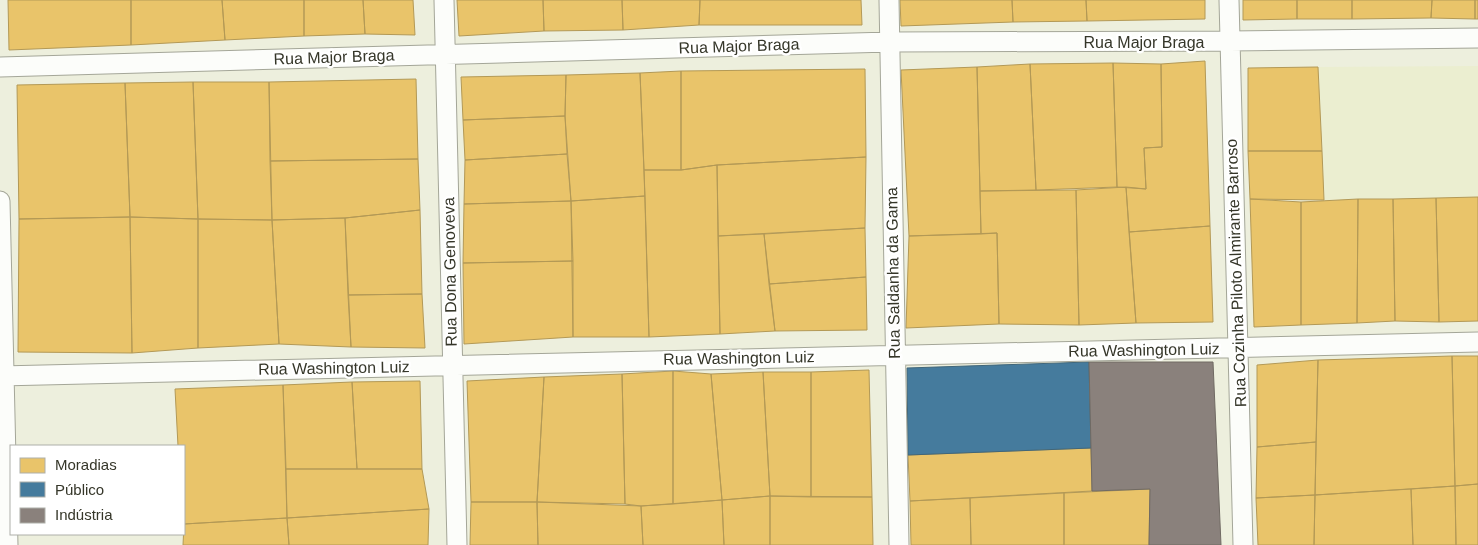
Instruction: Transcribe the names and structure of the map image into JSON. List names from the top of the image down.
{
  "streets": {
    "street": [
      "Rua Major Braga",
      "Rua Dona Genoveva",
      "Rua Saldanha da Gama",
      "Rua Cozinha Piloto Almirante Barroso",
      "Rua Washington Luiz"
    ]
  },
  "crossings": [
    ["Rua Major Braga", "Rua Dona Genoveva"],
    ["Rua Major Braga", "Rua Saldanha da Gama"],
    ["Rua Major Braga", "Rua Cozinha Piloto Almirante Barroso"],
    ["Rua Dona Genoveva", "Rua Washington Luiz"],
    ["Rua Saldanha da Gama", "Rua Washington Luiz"],
    ["Rua Cozinha Piloto Almirante Barroso", "Rua Washington Luiz"]
  ],
  "legend": ["Moradias", "Público", "Indústria"]
}
